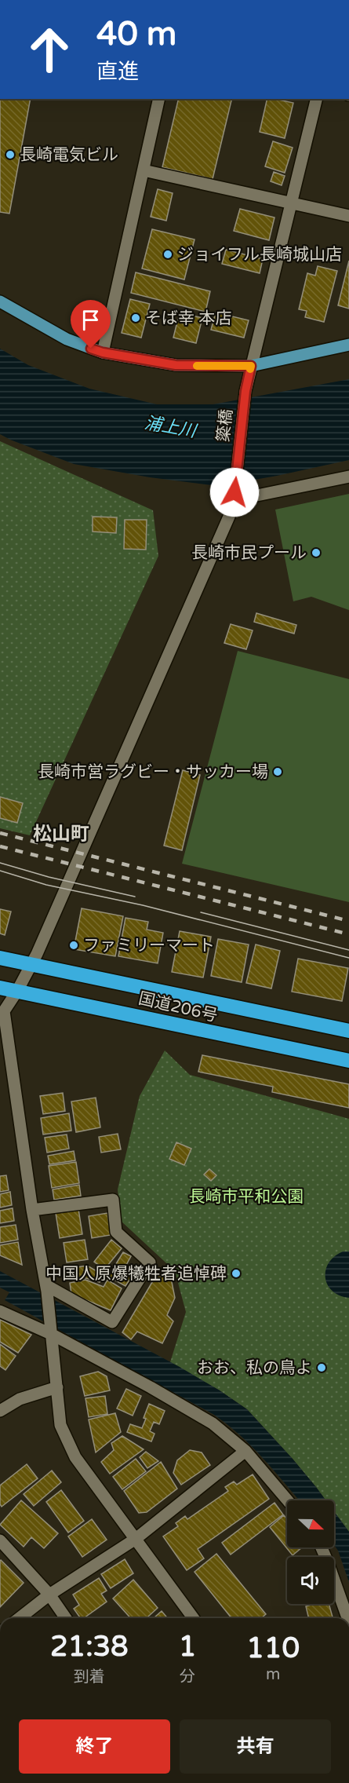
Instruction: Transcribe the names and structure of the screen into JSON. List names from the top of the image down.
{
  "streets": {
    "highway": ["国道206号"],
    "street": ["簗橋"]
  },
  "crossings": [
    ["簗橋", "国道206号"]
  ],
  "districts": ["松山町"],
  "water": ["浦上川"],
  "parks": ["長崎市平和公園"],
  "places": [
    "長崎電気ビル",
    "ジョイフル長崎城山店",
    "そば幸 本店",
    "長崎市民プール",
    "長崎市営ラグビー・サッカー場",
    "ファミリーマート",
    "中国人原爆犧牲者追悼碑",
    "おお、私の鳥よ"
  ],
  "north": "right",
  "page": {
    "turn": ["40 m", "直進"],
    "eta": [
      "21:38",
      "到着",
      "1",
      "分",
      "110",
      "m"
    ],
    "buttons": ["終了", "共有"]
  }
}
